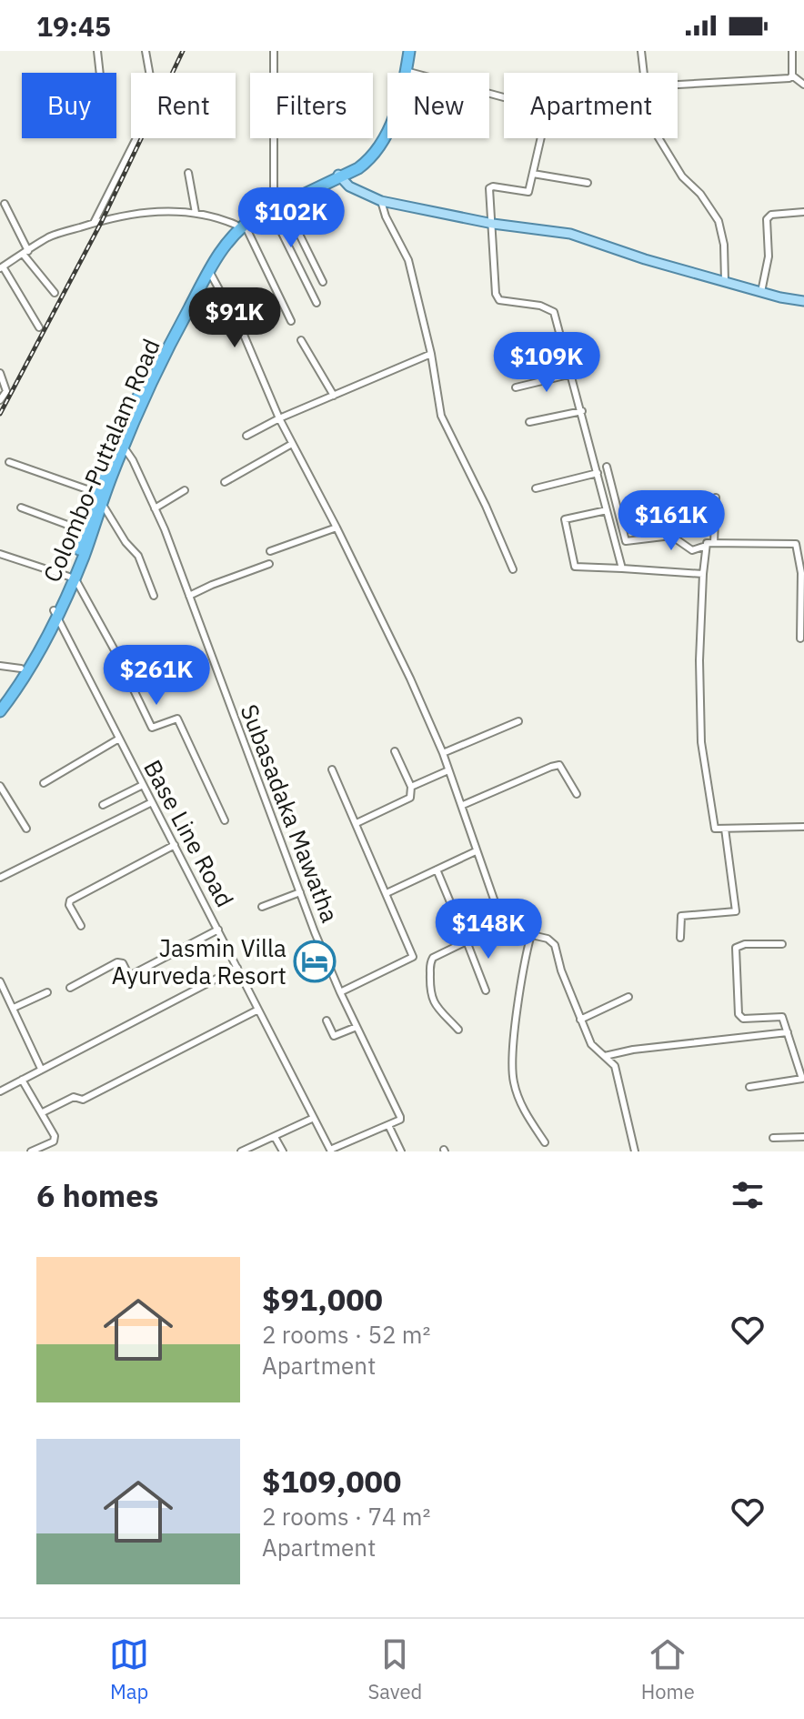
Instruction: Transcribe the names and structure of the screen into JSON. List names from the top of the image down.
{
  "streets": {
    "highway": ["Colombo-Puttalam Road"],
    "street": ["Subasadaka Mawatha", "Base Line Road"]
  },
  "crossings": [
    ["Colombo-Puttalam Road", "Subasadaka Mawatha"],
    ["Colombo-Puttalam Road", "Base Line Road"]
  ],
  "places": {
    "hotel": ["Jasmin Villa Ayurveda Resort"]
  },
  "page": {
    "status": "19:45",
    "chip": [
      "Buy",
      "Rent",
      "Filters",
      "New",
      "Apartment"
    ],
    "price": [
      "$102K",
      "$91K",
      "$109K",
      "$161K",
      "$261K",
      "$148K"
    ],
    "heading": "6 homes",
    "list": [
      {
        "name": "$91,000",
        "note": "2 rooms · 52 m² · Apartment"
      },
      {
        "name": "$109,000",
        "note": "2 rooms · 74 m² · Apartment"
      }
    ],
    "tabs": ["Map", "Saved", "Home"]
  }
}
